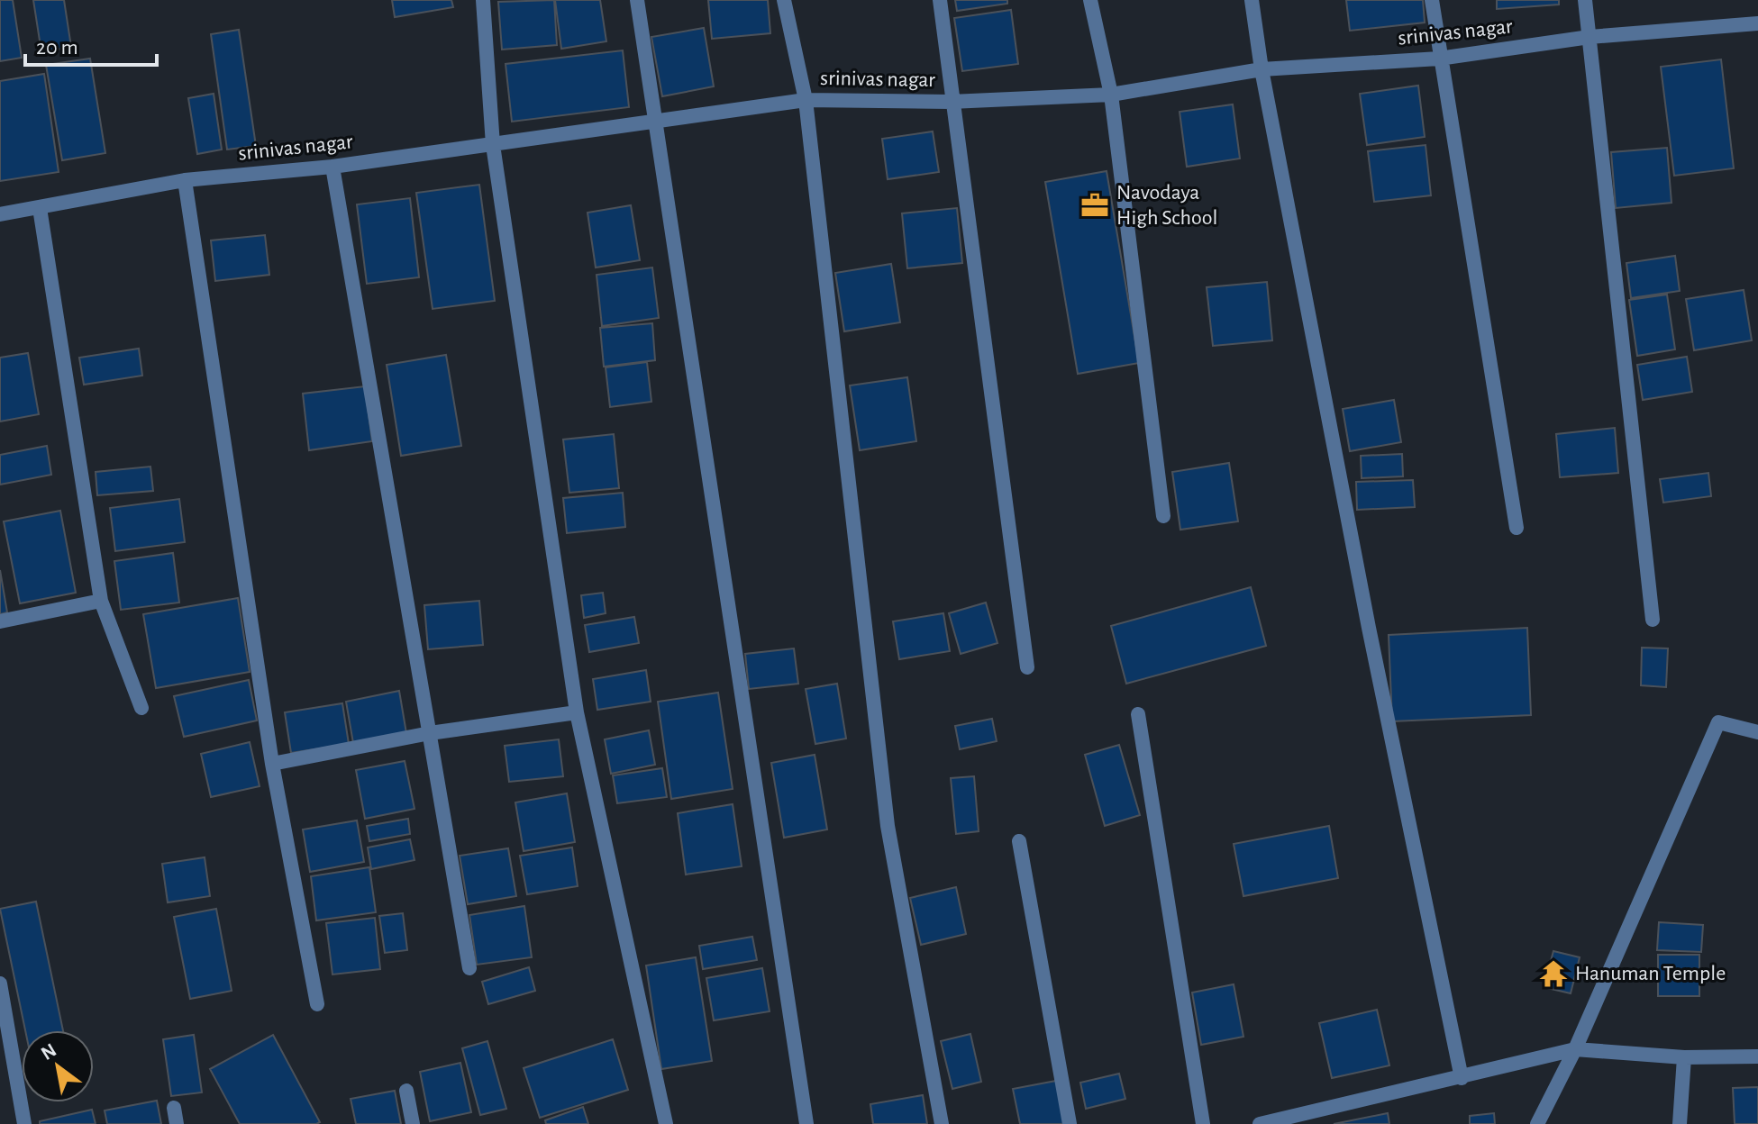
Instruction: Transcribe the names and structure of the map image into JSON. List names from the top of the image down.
{
  "streets": {
    "street": ["srinivas nagar"]
  },
  "places": {
    "office": ["Navodaya High School"],
    "temple": ["Hanuman Temple"]
  },
  "scale_bar": "20 m",
  "north": "top left"
}
